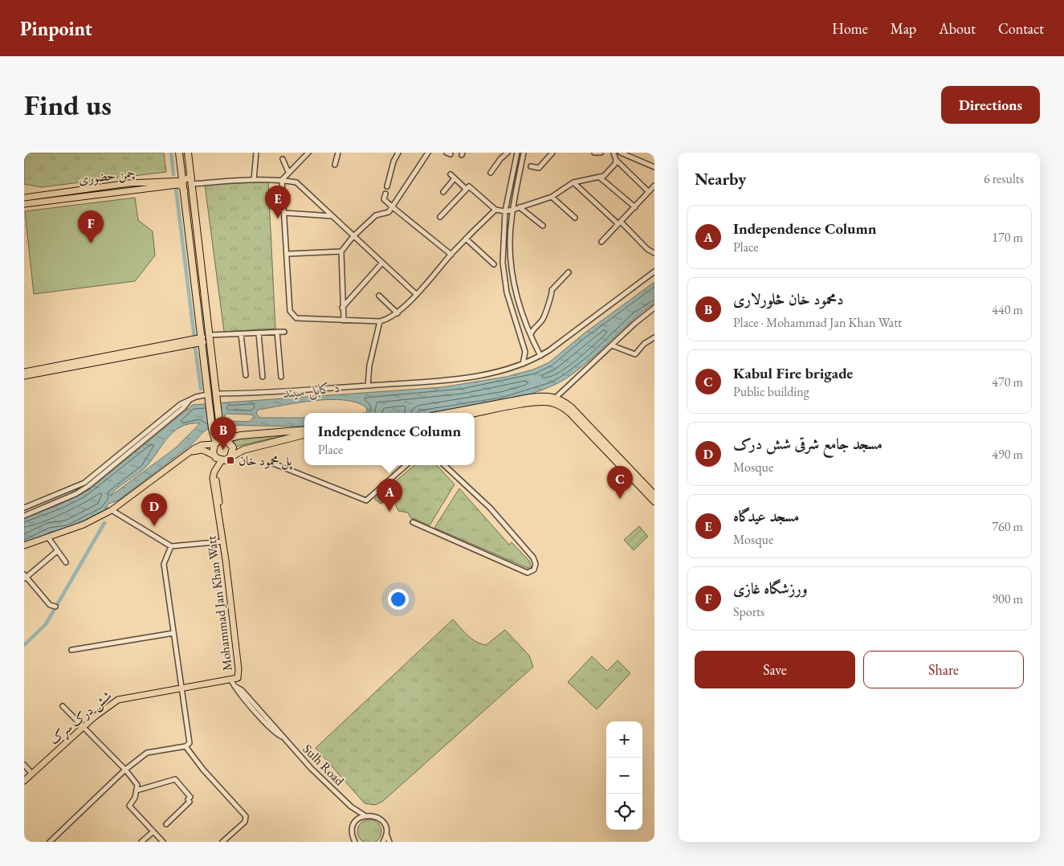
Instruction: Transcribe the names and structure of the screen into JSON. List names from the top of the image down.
{
  "streets": {
    "main road": ["چمن حضوری", "Mohammad Jan Khan Watt", "شش درک سړک"],
    "street": ["Sulh Road"]
  },
  "crossings": [
    ["Mohammad Jan Khan Watt", "شش درک سړک"],
    ["Mohammad Jan Khan Watt", "Sulh Road"],
    ["شش درک سړک", "Sulh Road"]
  ],
  "water": ["د کابل سيند"],
  "places": {
    "transit": ["پل محمود خان"]
  },
  "page": {
    "header": "Pinpoint",
    "nav": [
      "Home",
      "Map",
      "About",
      "Contact"
    ],
    "buttons": [
      "Directions",
      ["Save", "Share"]
    ],
    "title": "Find us",
    "heading": ["Nearby", "6 results"],
    "pins": [
      "E",
      "F",
      "B",
      "C",
      "A",
      "D"
    ],
    "list": [
      {
        "mark": "A",
        "name": "Independence Column",
        "note": "Place",
        "value": "170 m"
      },
      {
        "mark": "B",
        "name": "دمحمود خان څلورلاری",
        "note": "Place · Mohammad Jan Khan Watt",
        "value": "440 m"
      },
      {
        "mark": "C",
        "name": "Kabul Fire brigade",
        "note": "Public building",
        "value": "470 m"
      },
      {
        "mark": "D",
        "name": "مسجد جامع شرقی شش درک",
        "note": "Mosque",
        "value": "490 m"
      },
      {
        "mark": "E",
        "name": "مسجد عیدگاه",
        "note": "Mosque",
        "value": "760 m"
      },
      {
        "mark": "F",
        "name": "ورزشگاه غازی",
        "note": "Sports",
        "value": "900 m"
      }
    ],
    "popup": ["Independence Column", "Place"],
    "map_buttons": ["+", "−"]
  }
}
